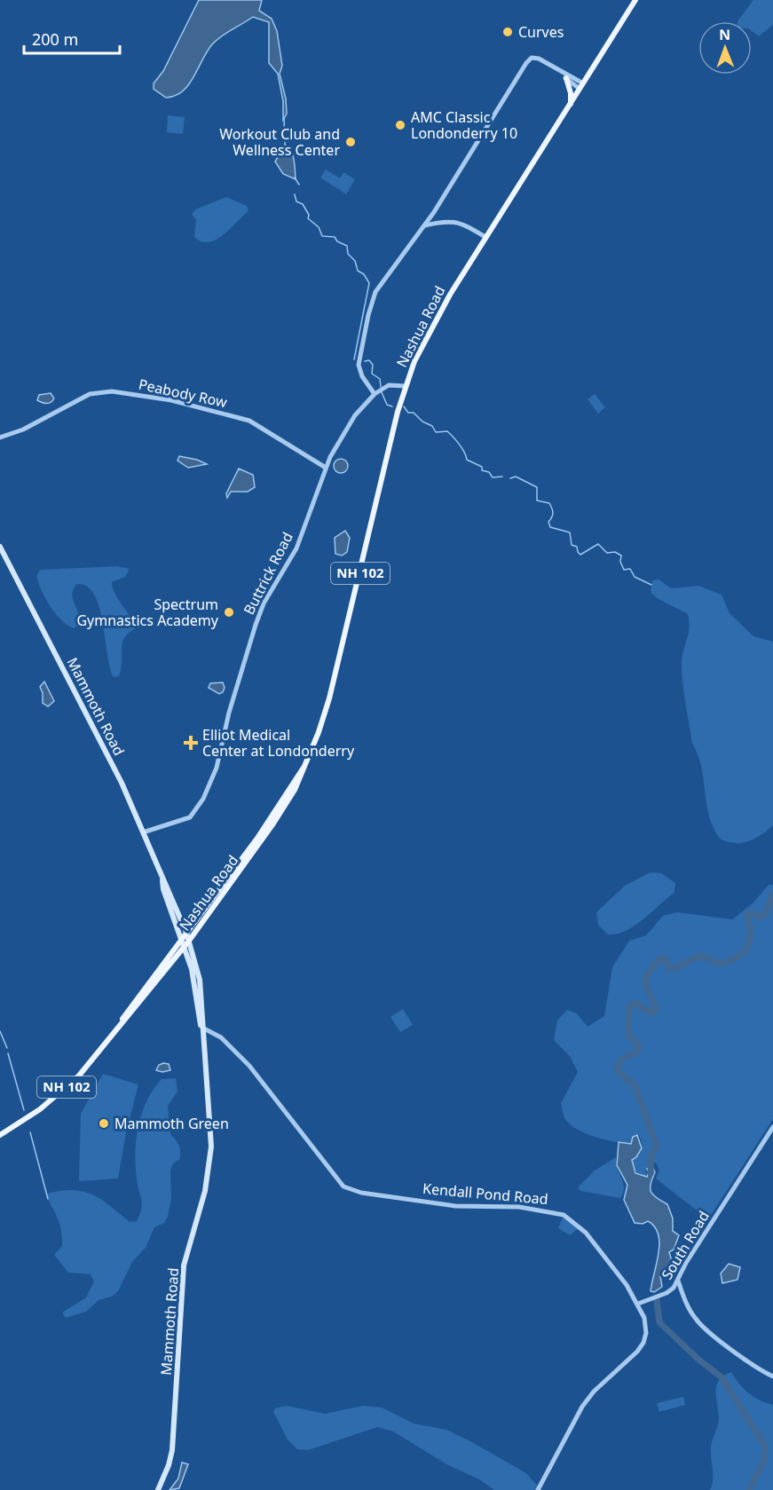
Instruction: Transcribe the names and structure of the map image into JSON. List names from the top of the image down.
{
  "streets": {
    "main road": ["Nashua Road", "NH 102", "Mammoth Road"],
    "street": [
      "Peabody Row",
      "Buttrick Road",
      "Kendall Pond Road",
      "South Road"
    ]
  },
  "crossings": [
    ["Nashua Road", "Mammoth Road"],
    ["Peabody Row", "Buttrick Road"],
    ["Buttrick Road", "Mammoth Road"],
    ["Mammoth Road", "Kendall Pond Road"],
    ["Kendall Pond Road", "South Road"]
  ],
  "places": {
    "other": [
      "Curves",
      "AMC Classic Londonderry 10",
      "Workout Club and Wellness Center",
      "Spectrum Gymnastics Academy",
      "Mammoth Green"
    ],
    "health": ["Elliot Medical Center at Londonderry"]
  },
  "scale_bar": "200 m",
  "north": "top"
}
